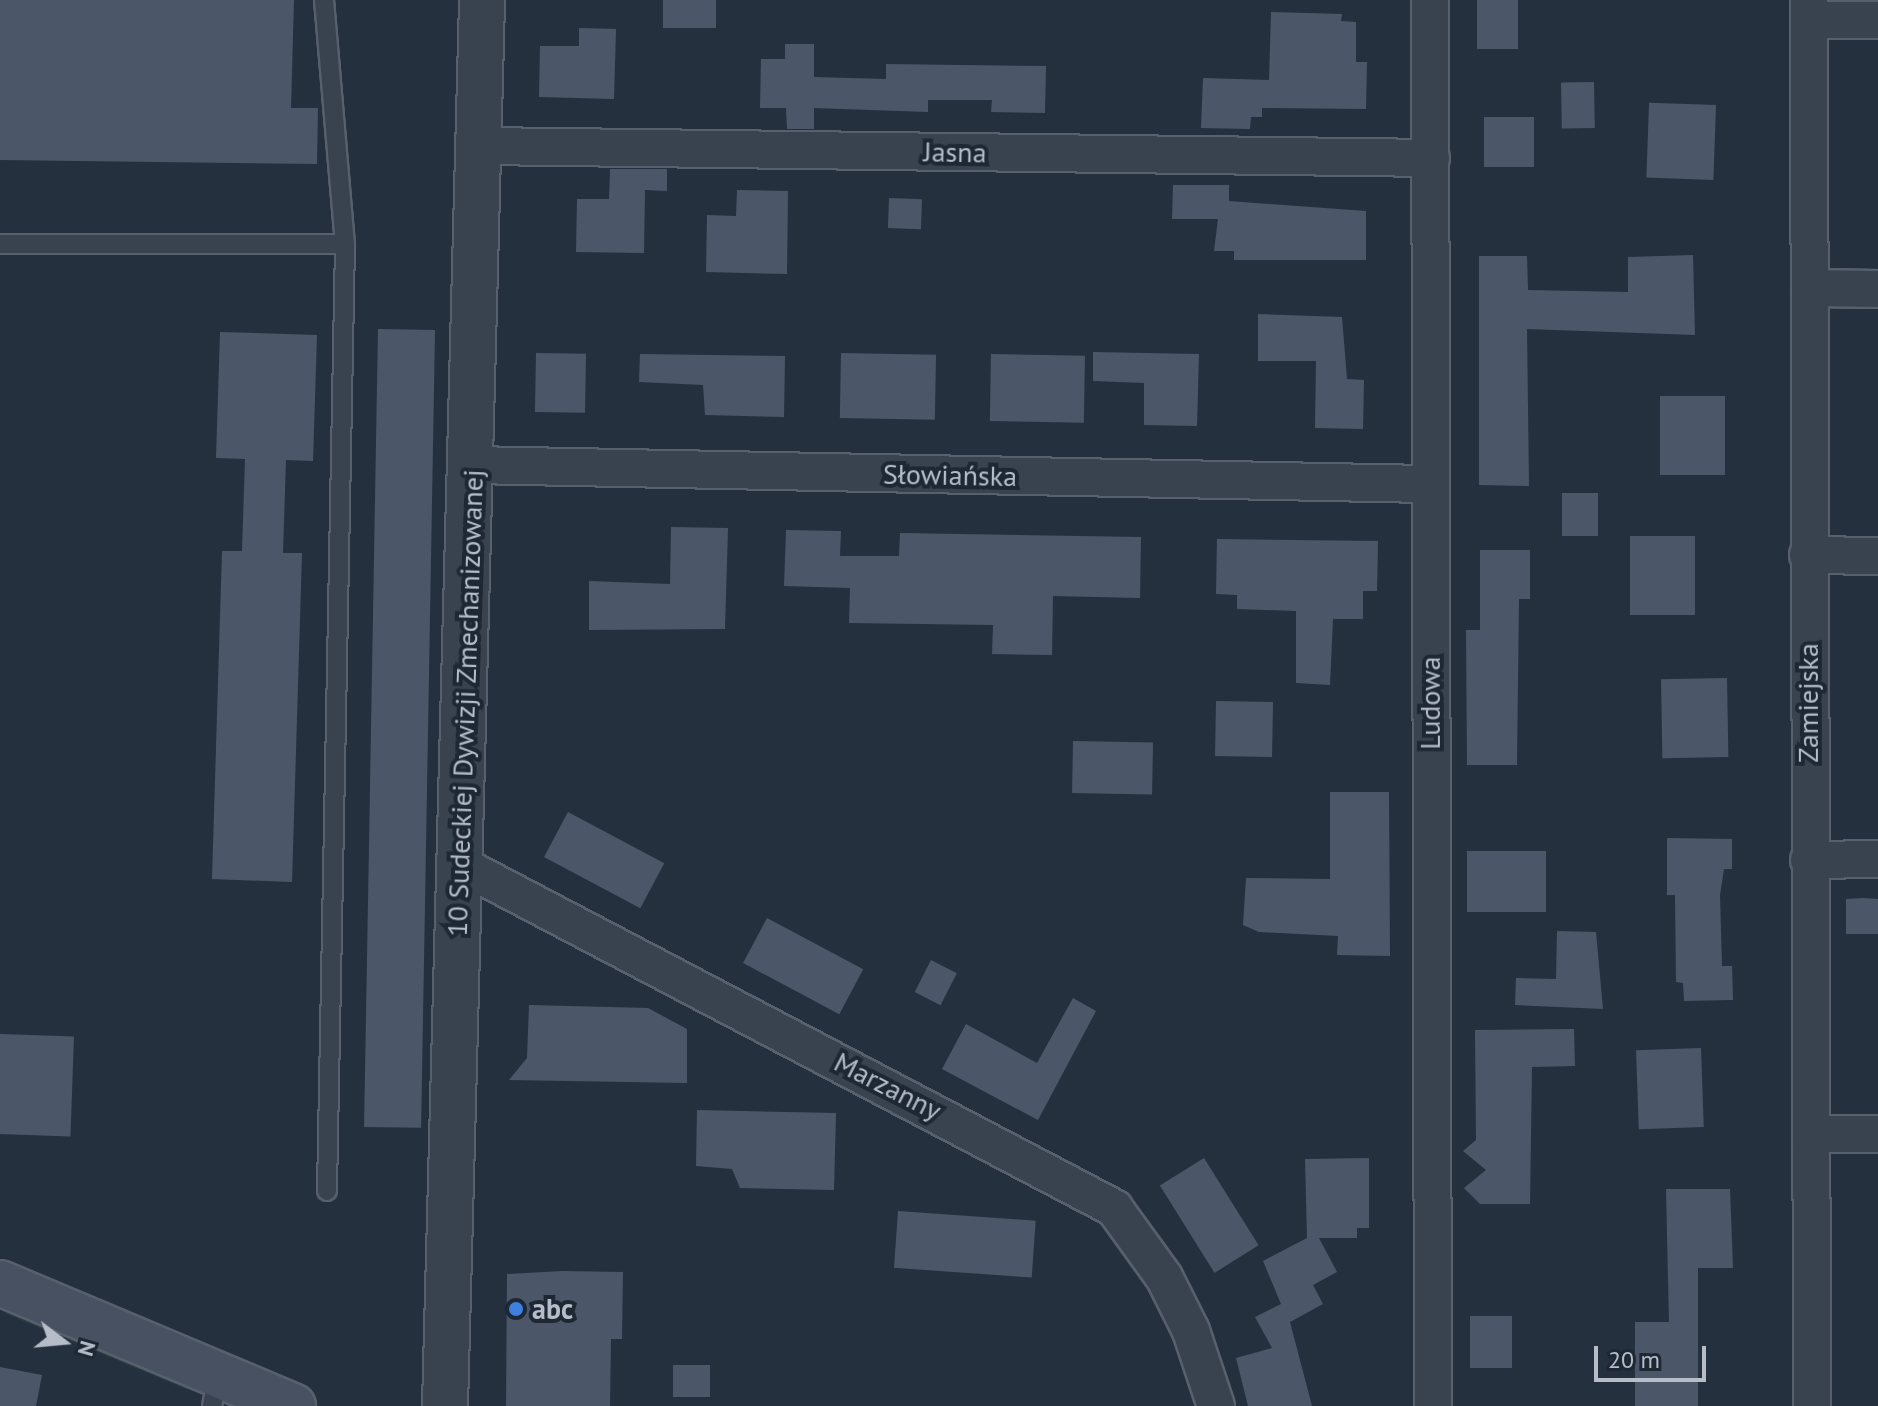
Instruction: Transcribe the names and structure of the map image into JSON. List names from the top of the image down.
{
  "streets": {
    "street": [
      "Jasna",
      "Słowiańska",
      "10 Sudeckiej Dywizji Zmechanizowanej",
      "Ludowa",
      "Zamiejska",
      "Marzanny"
    ]
  },
  "crossings": [
    ["Jasna", "10 Sudeckiej Dywizji Zmechanizowanej"],
    ["Jasna", "Ludowa"],
    ["Słowiańska", "10 Sudeckiej Dywizji Zmechanizowanej"],
    ["Słowiańska", "Ludowa"],
    ["10 Sudeckiej Dywizji Zmechanizowanej", "Marzanny"]
  ],
  "places": ["abc"],
  "scale_bar": "20 m",
  "north": "right"
}
